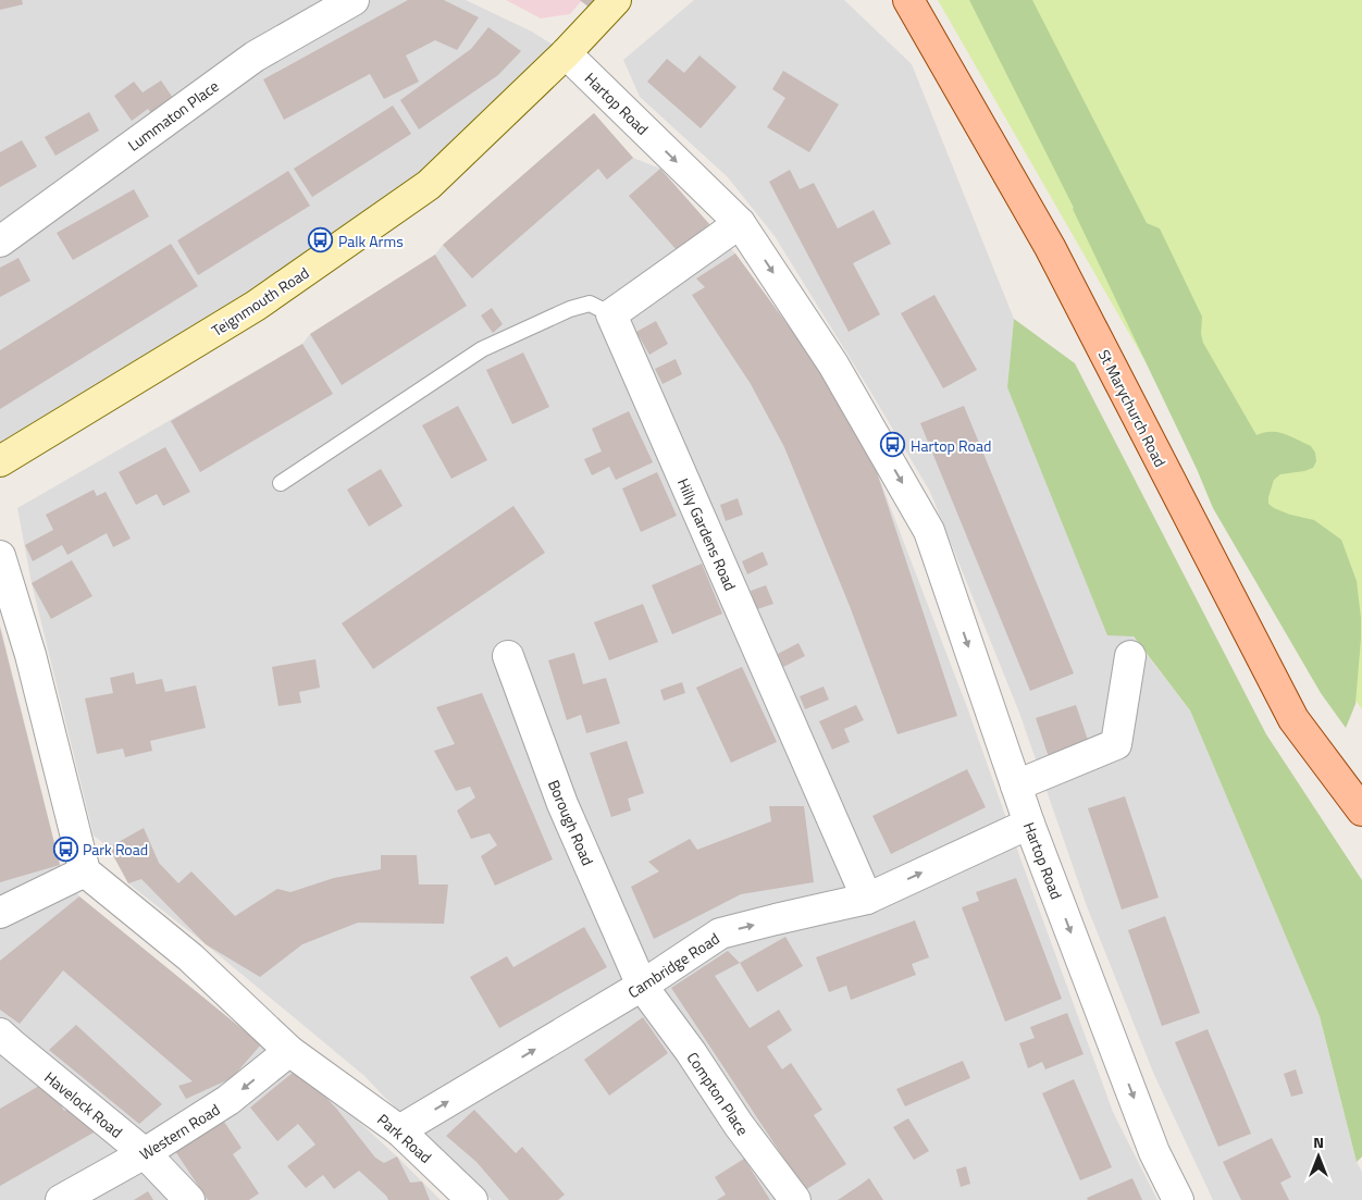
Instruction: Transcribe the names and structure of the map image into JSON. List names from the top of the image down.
{
  "streets": {
    "main road": ["Teignmouth Road", "St Marychurch Road"],
    "street": [
      "Hartop Road",
      "Lummaton Place",
      "Hilly Gardens Road",
      "Borough Road",
      "Cambridge Road",
      "Compton Place",
      "Havelock Road",
      "Western Road",
      "Park Road"
    ]
  },
  "crossings": [
    ["Hartop Road", "Teignmouth Road"],
    ["Hartop Road", "Cambridge Road"],
    ["Hilly Gardens Road", "Cambridge Road"],
    ["Borough Road", "Cambridge Road"],
    ["Borough Road", "Compton Place"],
    ["Cambridge Road", "Compton Place"],
    ["Cambridge Road", "Park Road"],
    ["Havelock Road", "Western Road"],
    ["Western Road", "Park Road"]
  ],
  "one_way": ["Hartop Road", "Cambridge Road", "Western Road"],
  "places": {
    "bus stop": ["Palk Arms", "Hartop Road", "Park Road"]
  },
  "north": "top"
}
